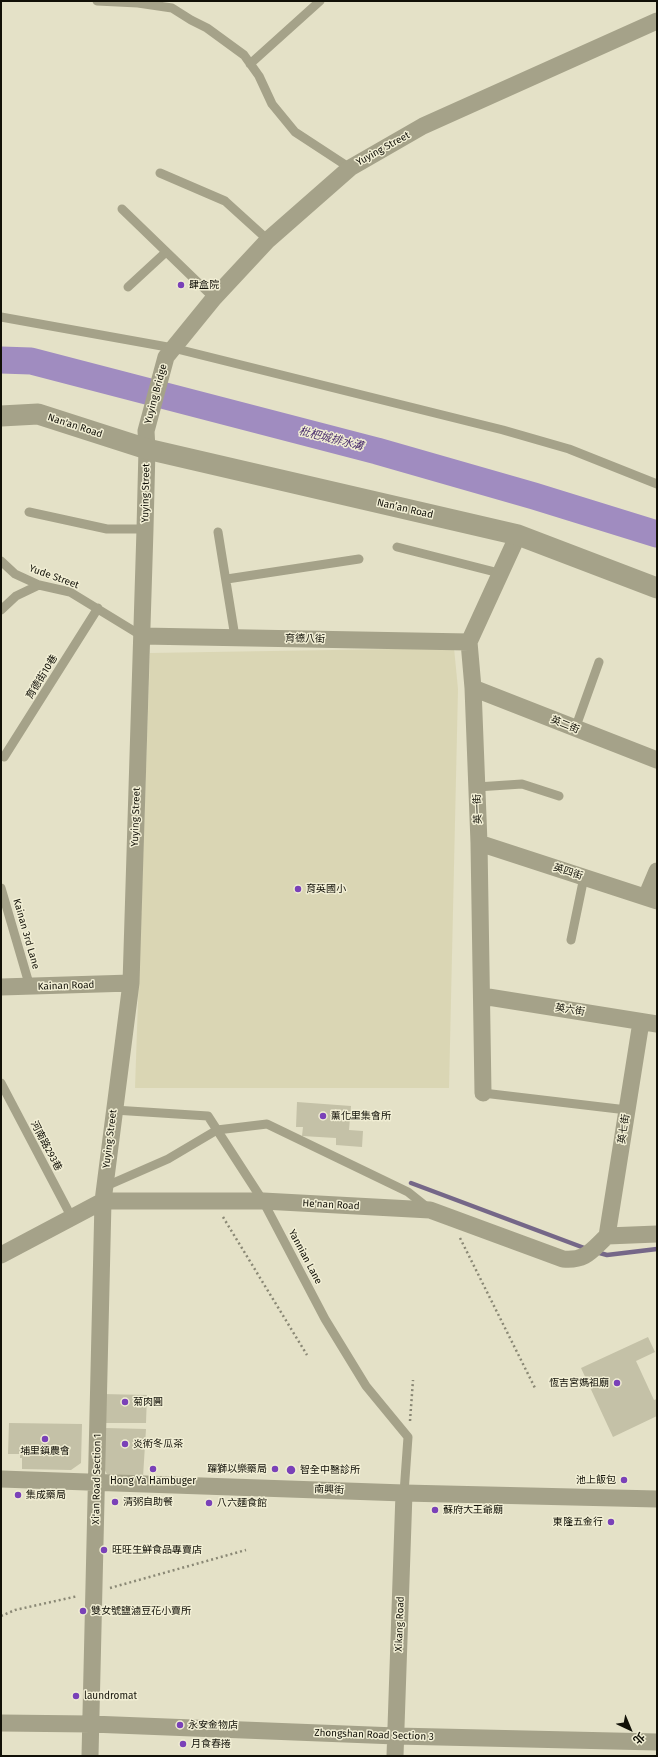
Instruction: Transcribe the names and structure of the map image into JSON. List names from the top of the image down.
{
  "streets": {
    "street": [
      "Yuying Street",
      "Yuying Bridge",
      "Nan'an Road",
      "Nan’an Road",
      "育德八街",
      "英二街",
      "英一街",
      "英四街",
      "Kainan Road",
      "英六街",
      "英七街",
      "He'nan Road",
      "Xi'an Road Section 1",
      "南興街",
      "Xikang Road",
      "Zhongshan Road Section 3"
    ],
    "lane": [
      "Yude Street",
      "育德街10巷",
      "Kainan 3rd Lane",
      "河南路293巷",
      "Yannian Lane"
    ]
  },
  "crossings": [
    ["Yuying Street", "Yuying Bridge"],
    ["Yuying Street", "Nan'an Road"],
    ["Yuying Street", "Nan’an Road"],
    ["Yuying Street", "Yude Street"],
    ["Yuying Street", "育德八街"],
    ["Yuying Street", "Kainan Road"],
    ["Yuying Street", "He'nan Road"],
    ["Yuying Street", "Yannian Lane"],
    ["Yuying Street", "Xi'an Road Section 1"],
    ["Yuying Bridge", "Nan'an Road"],
    ["Yuying Bridge", "Nan’an Road"],
    ["Nan'an Road", "Nan’an Road"],
    ["Nan’an Road", "英一街"],
    ["Yude Street", "育德八街"],
    ["Yude Street", "育德街10巷"],
    ["育德八街", "英一街"],
    ["英二街", "英一街"],
    ["英一街", "英四街"],
    ["英一街", "英六街"],
    ["Kainan 3rd Lane", "Kainan Road"],
    ["英六街", "英七街"],
    ["英七街", "He'nan Road"],
    ["河南路293巷", "He'nan Road"],
    ["He'nan Road", "Yannian Lane"],
    ["He'nan Road", "Xi'an Road Section 1"],
    ["Xi'an Road Section 1", "南興街"],
    ["Xi'an Road Section 1", "Zhongshan Road Section 3"],
    ["南興街", "Xikang Road"],
    ["Xikang Road", "Zhongshan Road Section 3"]
  ],
  "water": ["枇杷城排水溝"],
  "places": [
    "肆盒院",
    "育英國小",
    "薰化里集會所",
    "恆吉宮媽祖廟",
    "菊肉圓",
    "埔里鎮農會",
    "炎術冬瓜茶",
    "Hong Ya Hambuger",
    "躍獅以樂藥局",
    "智全中醫診所",
    "池上飯包",
    "集成藥局",
    "清粥自助餐",
    "八六麵食館",
    "蘇府大王爺廟",
    "東隆五金行",
    "旺旺生鮮食品專賣店",
    "雙女號鹽滷豆花小賣所",
    "laundromat",
    "永安金物店",
    "月食春捲"
  ],
  "north": "bottom right"
}
